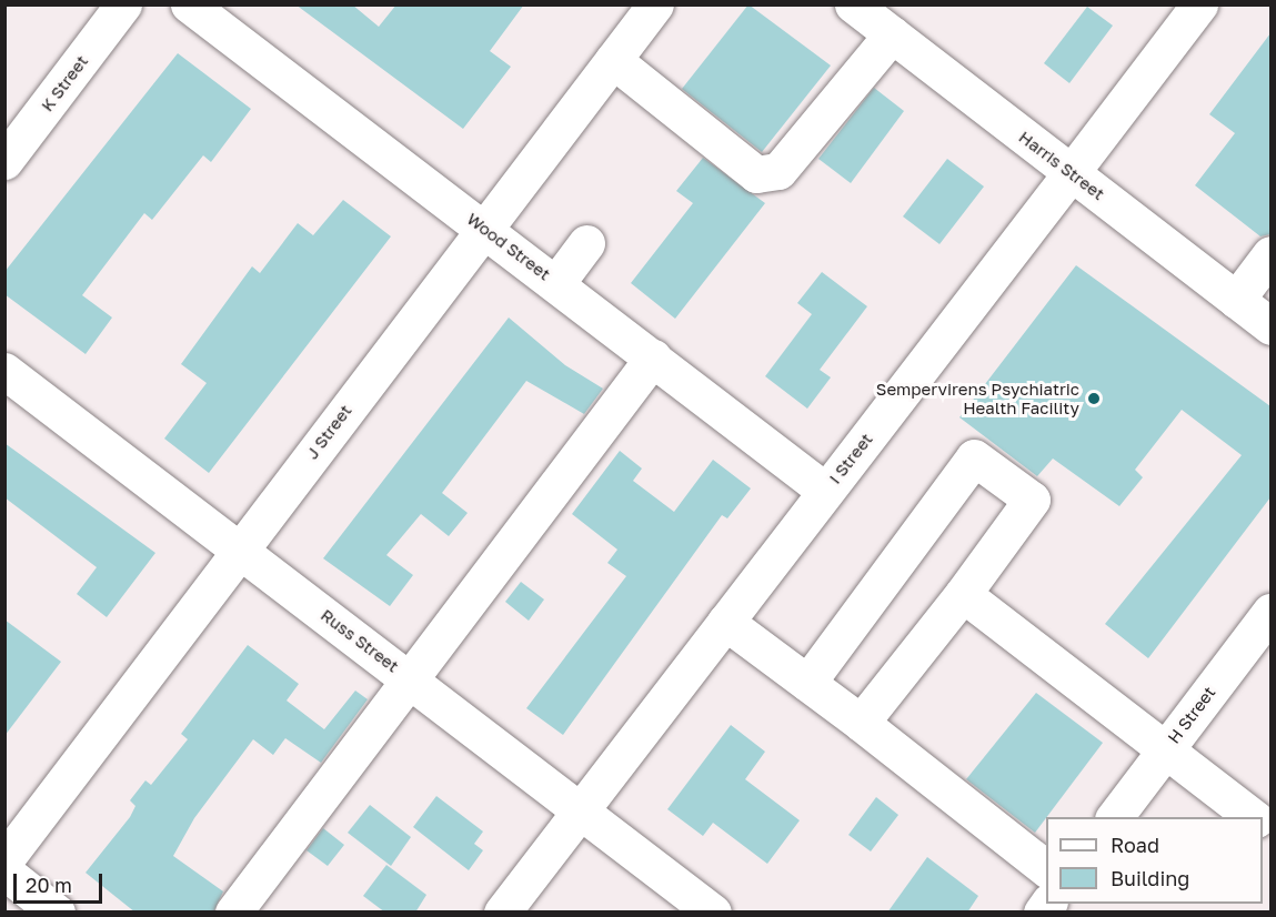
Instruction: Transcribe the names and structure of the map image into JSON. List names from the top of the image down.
{
  "streets": {
    "street": [
      "K Street",
      "Harris Street",
      "Wood Street",
      "J Street",
      "I Street",
      "Russ Street",
      "H Street"
    ]
  },
  "crossings": [
    ["Harris Street", "I Street"],
    ["Wood Street", "J Street"],
    ["Wood Street", "I Street"],
    ["J Street", "Russ Street"],
    ["I Street", "Russ Street"]
  ],
  "places": ["Sempervirens Psychiatric Health Facility"],
  "legend": ["Road", "Building"],
  "scale_bar": "20 m"
}
